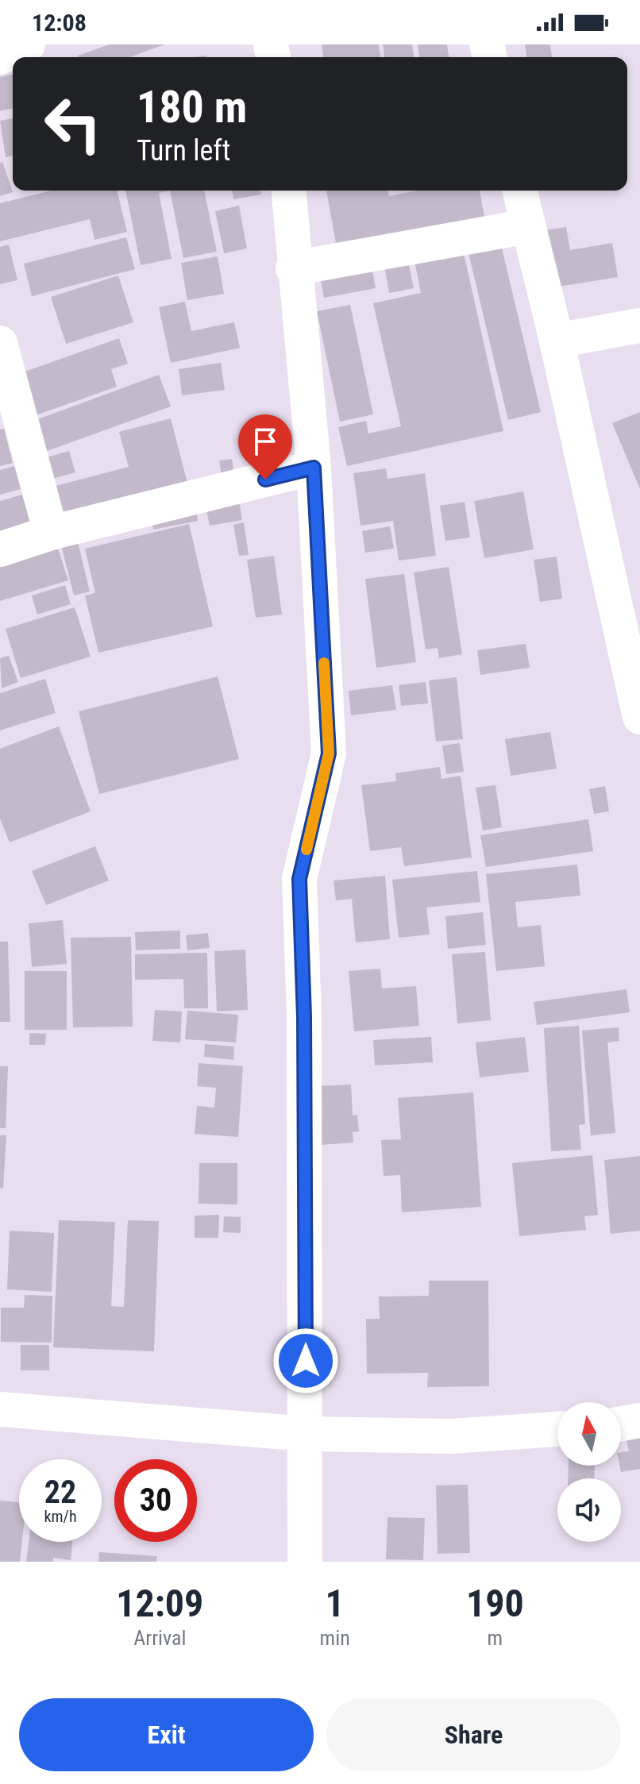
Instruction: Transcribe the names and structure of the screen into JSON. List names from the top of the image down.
{
  "north": "top",
  "page": {
    "status": "12:08",
    "turn": ["180 m", "Turn left"],
    "speed": "22 km/h",
    "limit": "30",
    "eta": [
      "12:09",
      "Arrival",
      "1",
      "min",
      "190",
      "m"
    ],
    "buttons": ["Exit", "Share"]
  }
}
